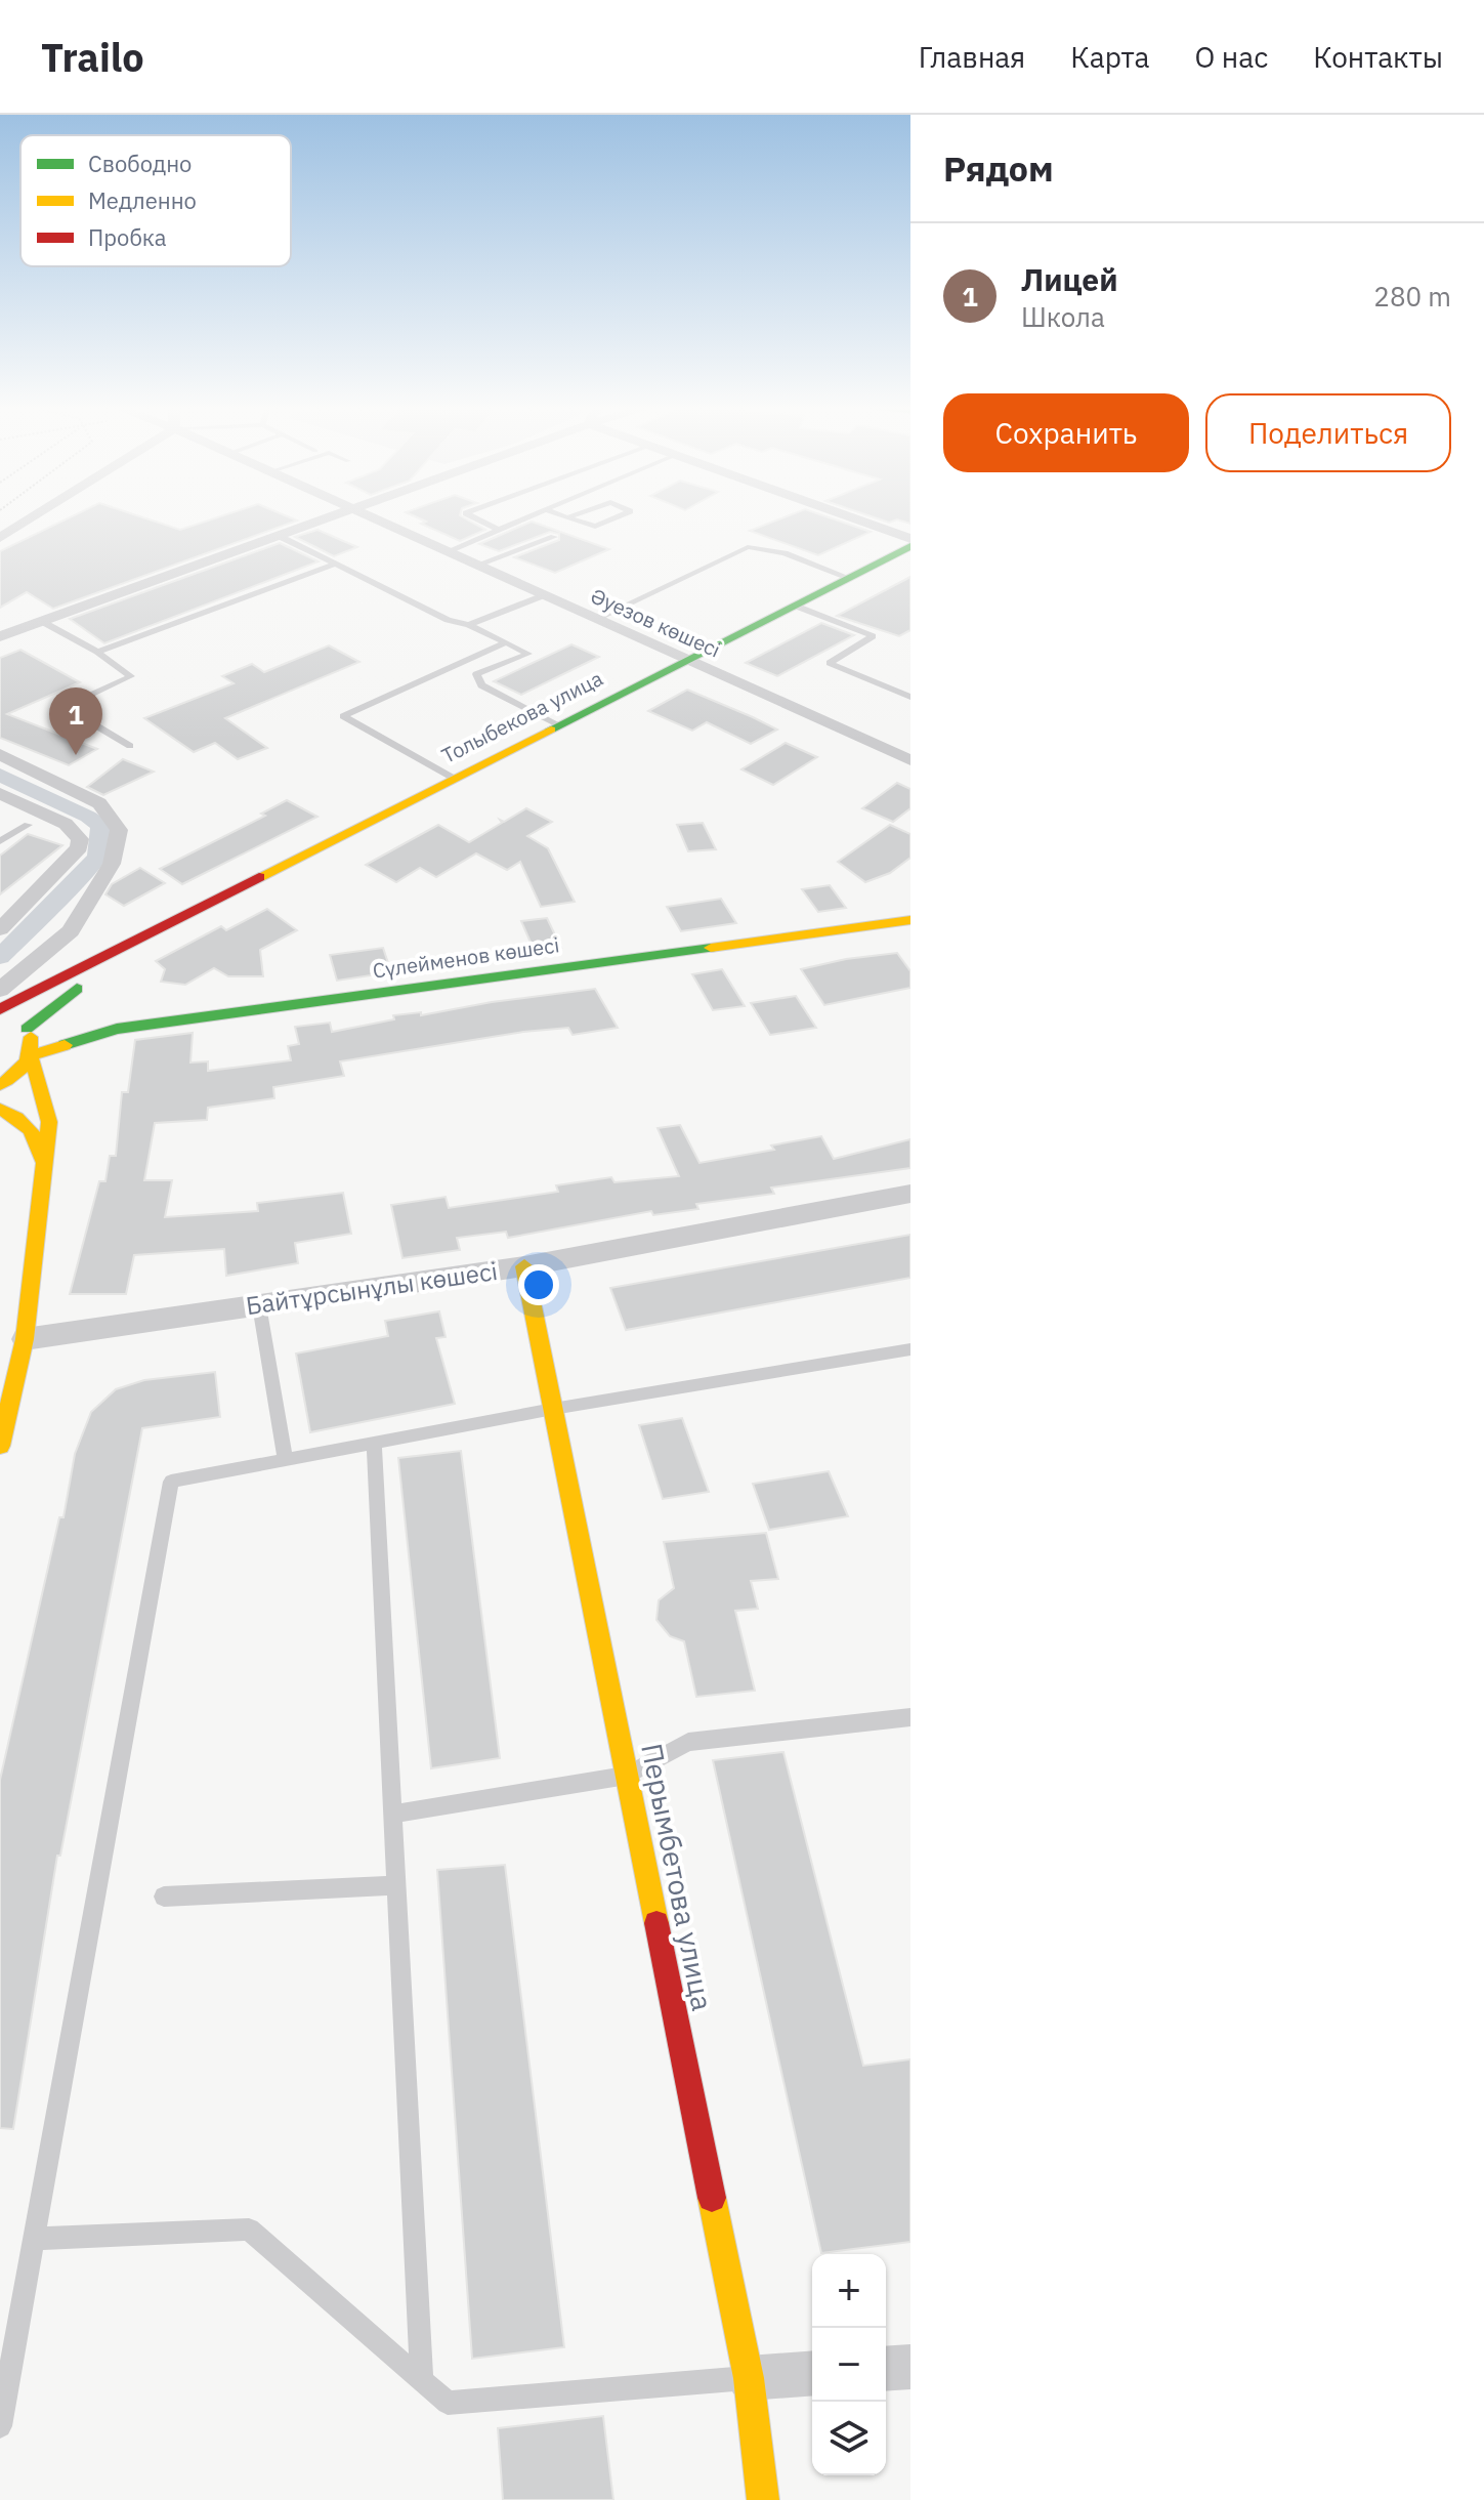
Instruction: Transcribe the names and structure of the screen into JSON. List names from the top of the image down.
{
  "streets": {
    "street": [
      "Әуезов көшесі",
      "Толыбекова улица",
      "Сүлейменов көшесі",
      "Байтұрсынұлы көшесі",
      "Перымбетова улица"
    ]
  },
  "crossings": [
    ["Әуезов көшесі", "Толыбекова улица"],
    ["Байтұрсынұлы көшесі", "Перымбетова улица"]
  ],
  "legend": ["Свободно", "Медленно", "Пробка"],
  "page": {
    "header": "Trailo",
    "nav": [
      "Главная",
      "Карта",
      "О нас",
      "Контакты"
    ],
    "heading": "Рядом",
    "list": [
      {
        "mark": "1",
        "name": "Лицей",
        "note": "Школа",
        "value": "280 m"
      }
    ],
    "buttons": ["Сохранить", "Поделиться"],
    "pins": "1",
    "map_buttons": ["+", "−"]
  }
}
